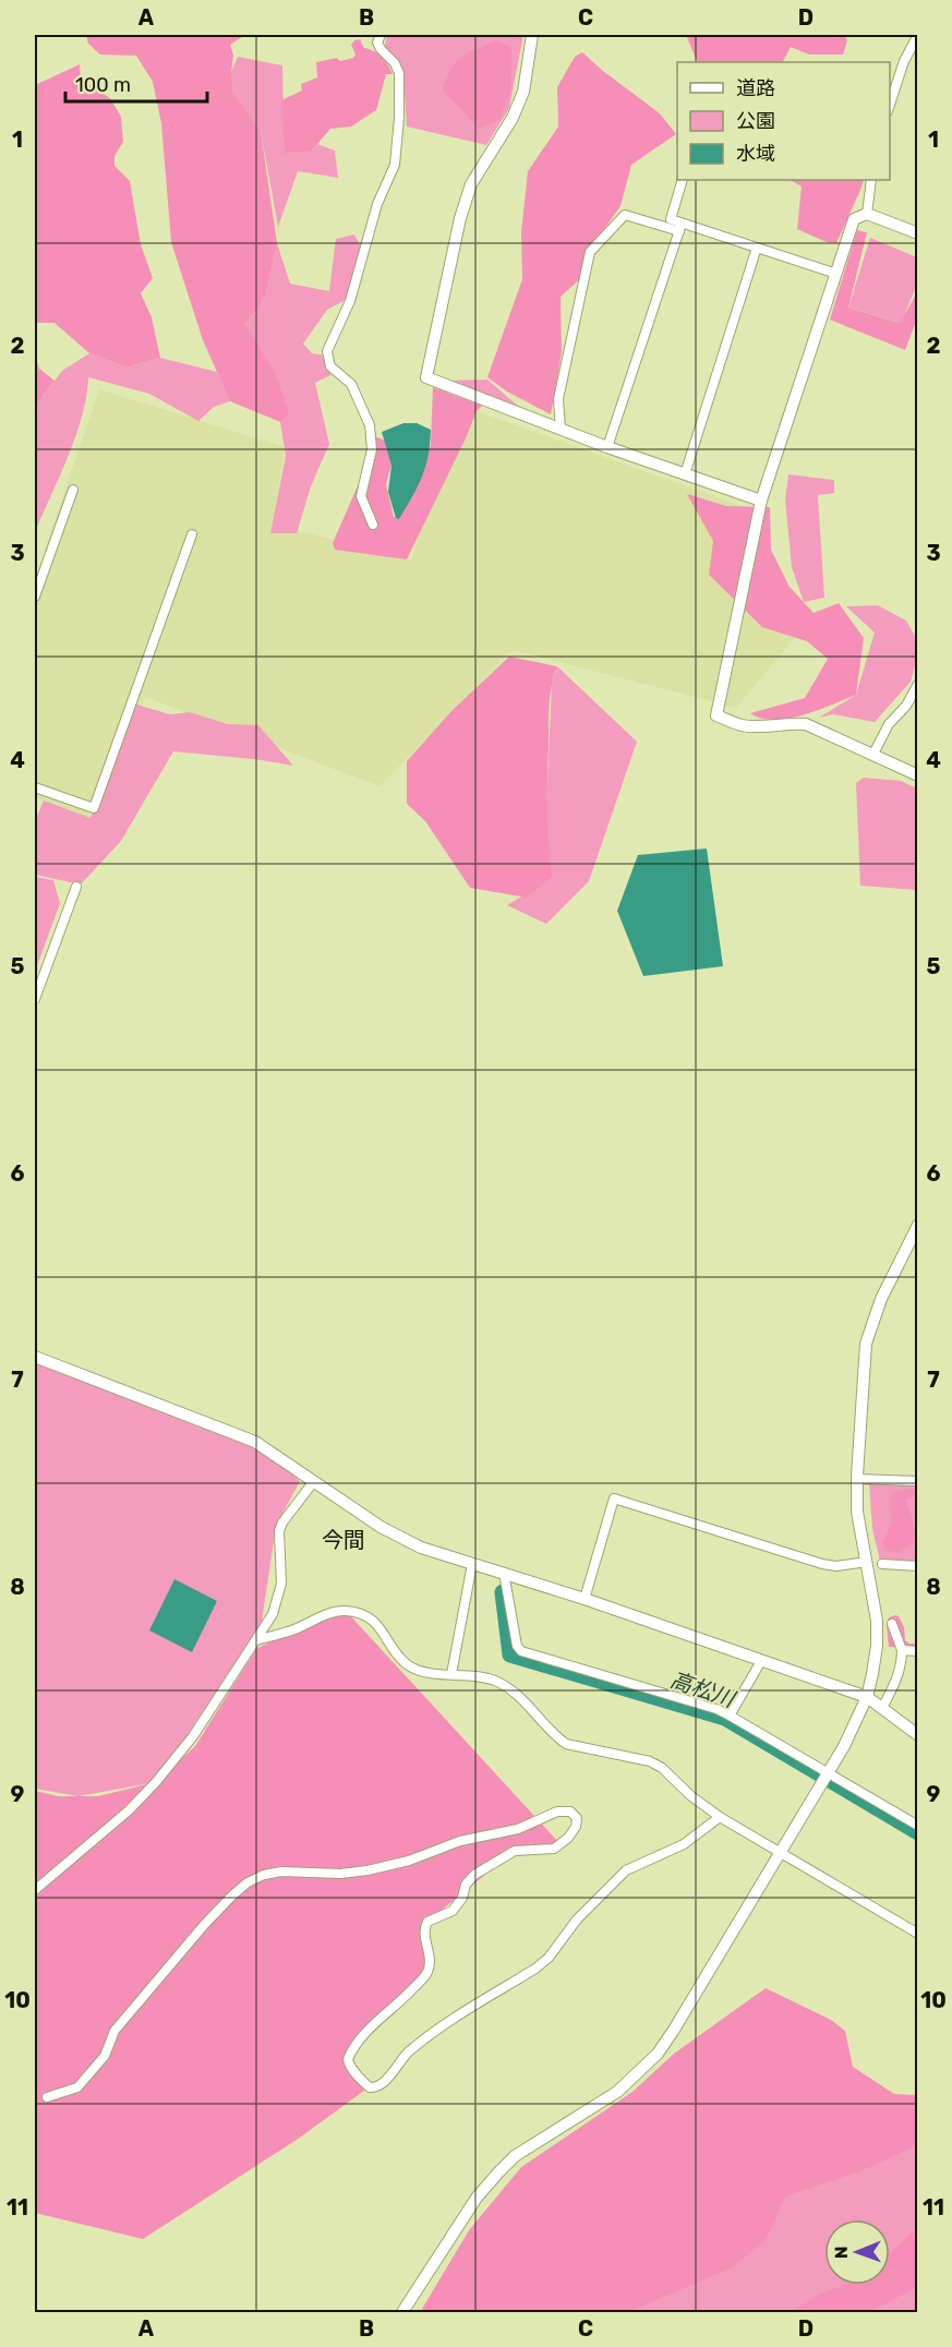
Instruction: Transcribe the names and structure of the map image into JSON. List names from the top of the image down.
{
  "districts": ["今間"],
  "water": ["高松川"],
  "legend": ["道路", "公園", "水域"],
  "scale_bar": "100 m",
  "north": "left",
  "grid": {
    "columns": [
      "A",
      "B",
      "C",
      "D"
    ],
    "rows": [
      "1",
      "2",
      "3",
      "4",
      "5",
      "6",
      "7",
      "8",
      "9",
      "10",
      "11"
    ]
  }
}
